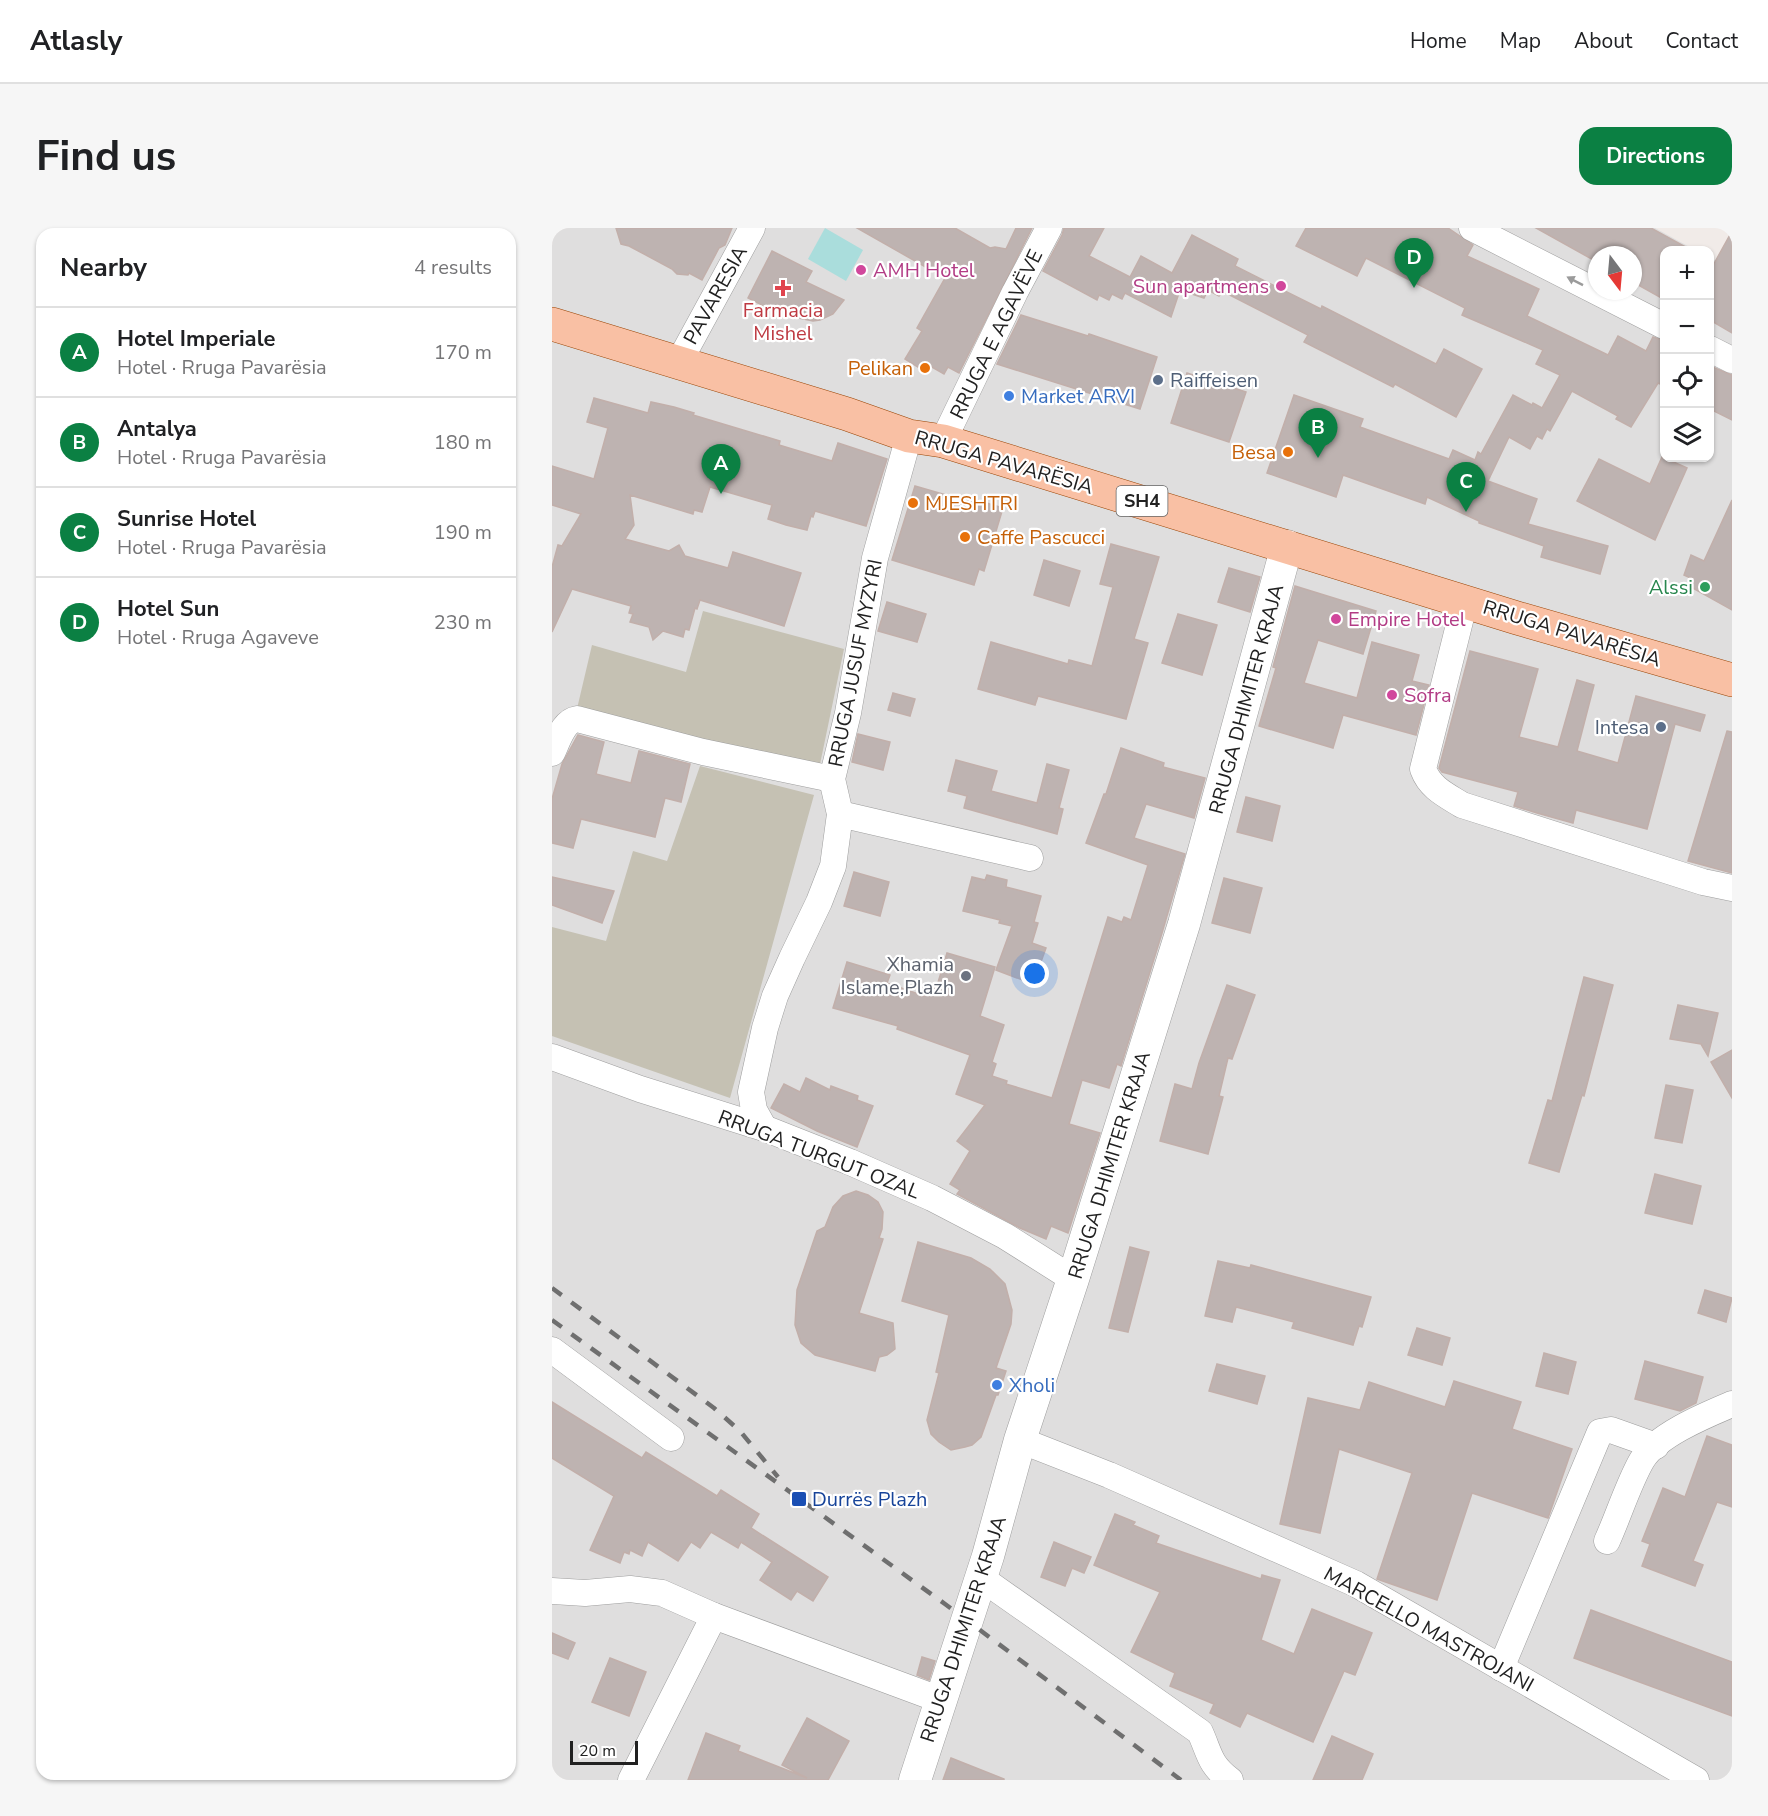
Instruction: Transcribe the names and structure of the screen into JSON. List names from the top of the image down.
{
  "streets": {
    "main road": ["RRUGA PAVARËSIA", "SH4"],
    "street": [
      "PAVARESIA",
      "RRUGA E AGAVËVE",
      "RRUGA JUSUF MYZYRI",
      "RRUGA DHIMITER KRAJA",
      "RRUGA TURGUT OZAL",
      "MARCELLO MASTROJANI"
    ]
  },
  "crossings": [
    ["PAVARESIA", "RRUGA PAVARËSIA"],
    ["RRUGA E AGAVËVE", "RRUGA PAVARËSIA"],
    ["RRUGA PAVARËSIA", "RRUGA JUSUF MYZYRI"],
    ["RRUGA PAVARËSIA", "RRUGA DHIMITER KRAJA"],
    ["RRUGA JUSUF MYZYRI", "RRUGA TURGUT OZAL"],
    ["RRUGA DHIMITER KRAJA", "RRUGA TURGUT OZAL"],
    ["RRUGA DHIMITER KRAJA", "MARCELLO MASTROJANI"]
  ],
  "places": {
    "other": [
      "AMH Hotel",
      "Sun apartmens",
      "Pelikan",
      "Raiffeisen",
      "Market ARVI",
      "Besa",
      "MJESHTRI",
      "Caffe Pascucci",
      "Alssi",
      "Empire Hotel",
      "Sofra",
      "Intesa",
      "Xhamia Islame,Plazh",
      "Xholi"
    ],
    "health": ["Farmacia Mishel"],
    "transit": ["Durrës Plazh"]
  },
  "scale_bar": "20 m",
  "north": "bottom",
  "page": {
    "header": "Atlasly",
    "nav": [
      "Home",
      "Map",
      "About",
      "Contact"
    ],
    "buttons": "Directions",
    "title": "Find us",
    "heading": ["Nearby", "4 results"],
    "pins": [
      "D",
      "B",
      "A",
      "C"
    ],
    "map_buttons": ["+", "−"],
    "list": [
      {
        "mark": "A",
        "name": "Hotel Imperiale",
        "note": "Hotel · Rruga Pavarësia",
        "value": "170 m"
      },
      {
        "mark": "B",
        "name": "Antalya",
        "note": "Hotel · Rruga Pavarësia",
        "value": "180 m"
      },
      {
        "mark": "C",
        "name": "Sunrise Hotel",
        "note": "Hotel · Rruga Pavarësia",
        "value": "190 m"
      },
      {
        "mark": "D",
        "name": "Hotel Sun",
        "note": "Hotel · Rruga Agaveve",
        "value": "230 m"
      }
    ],
    "scale": "20 m"
  }
}
